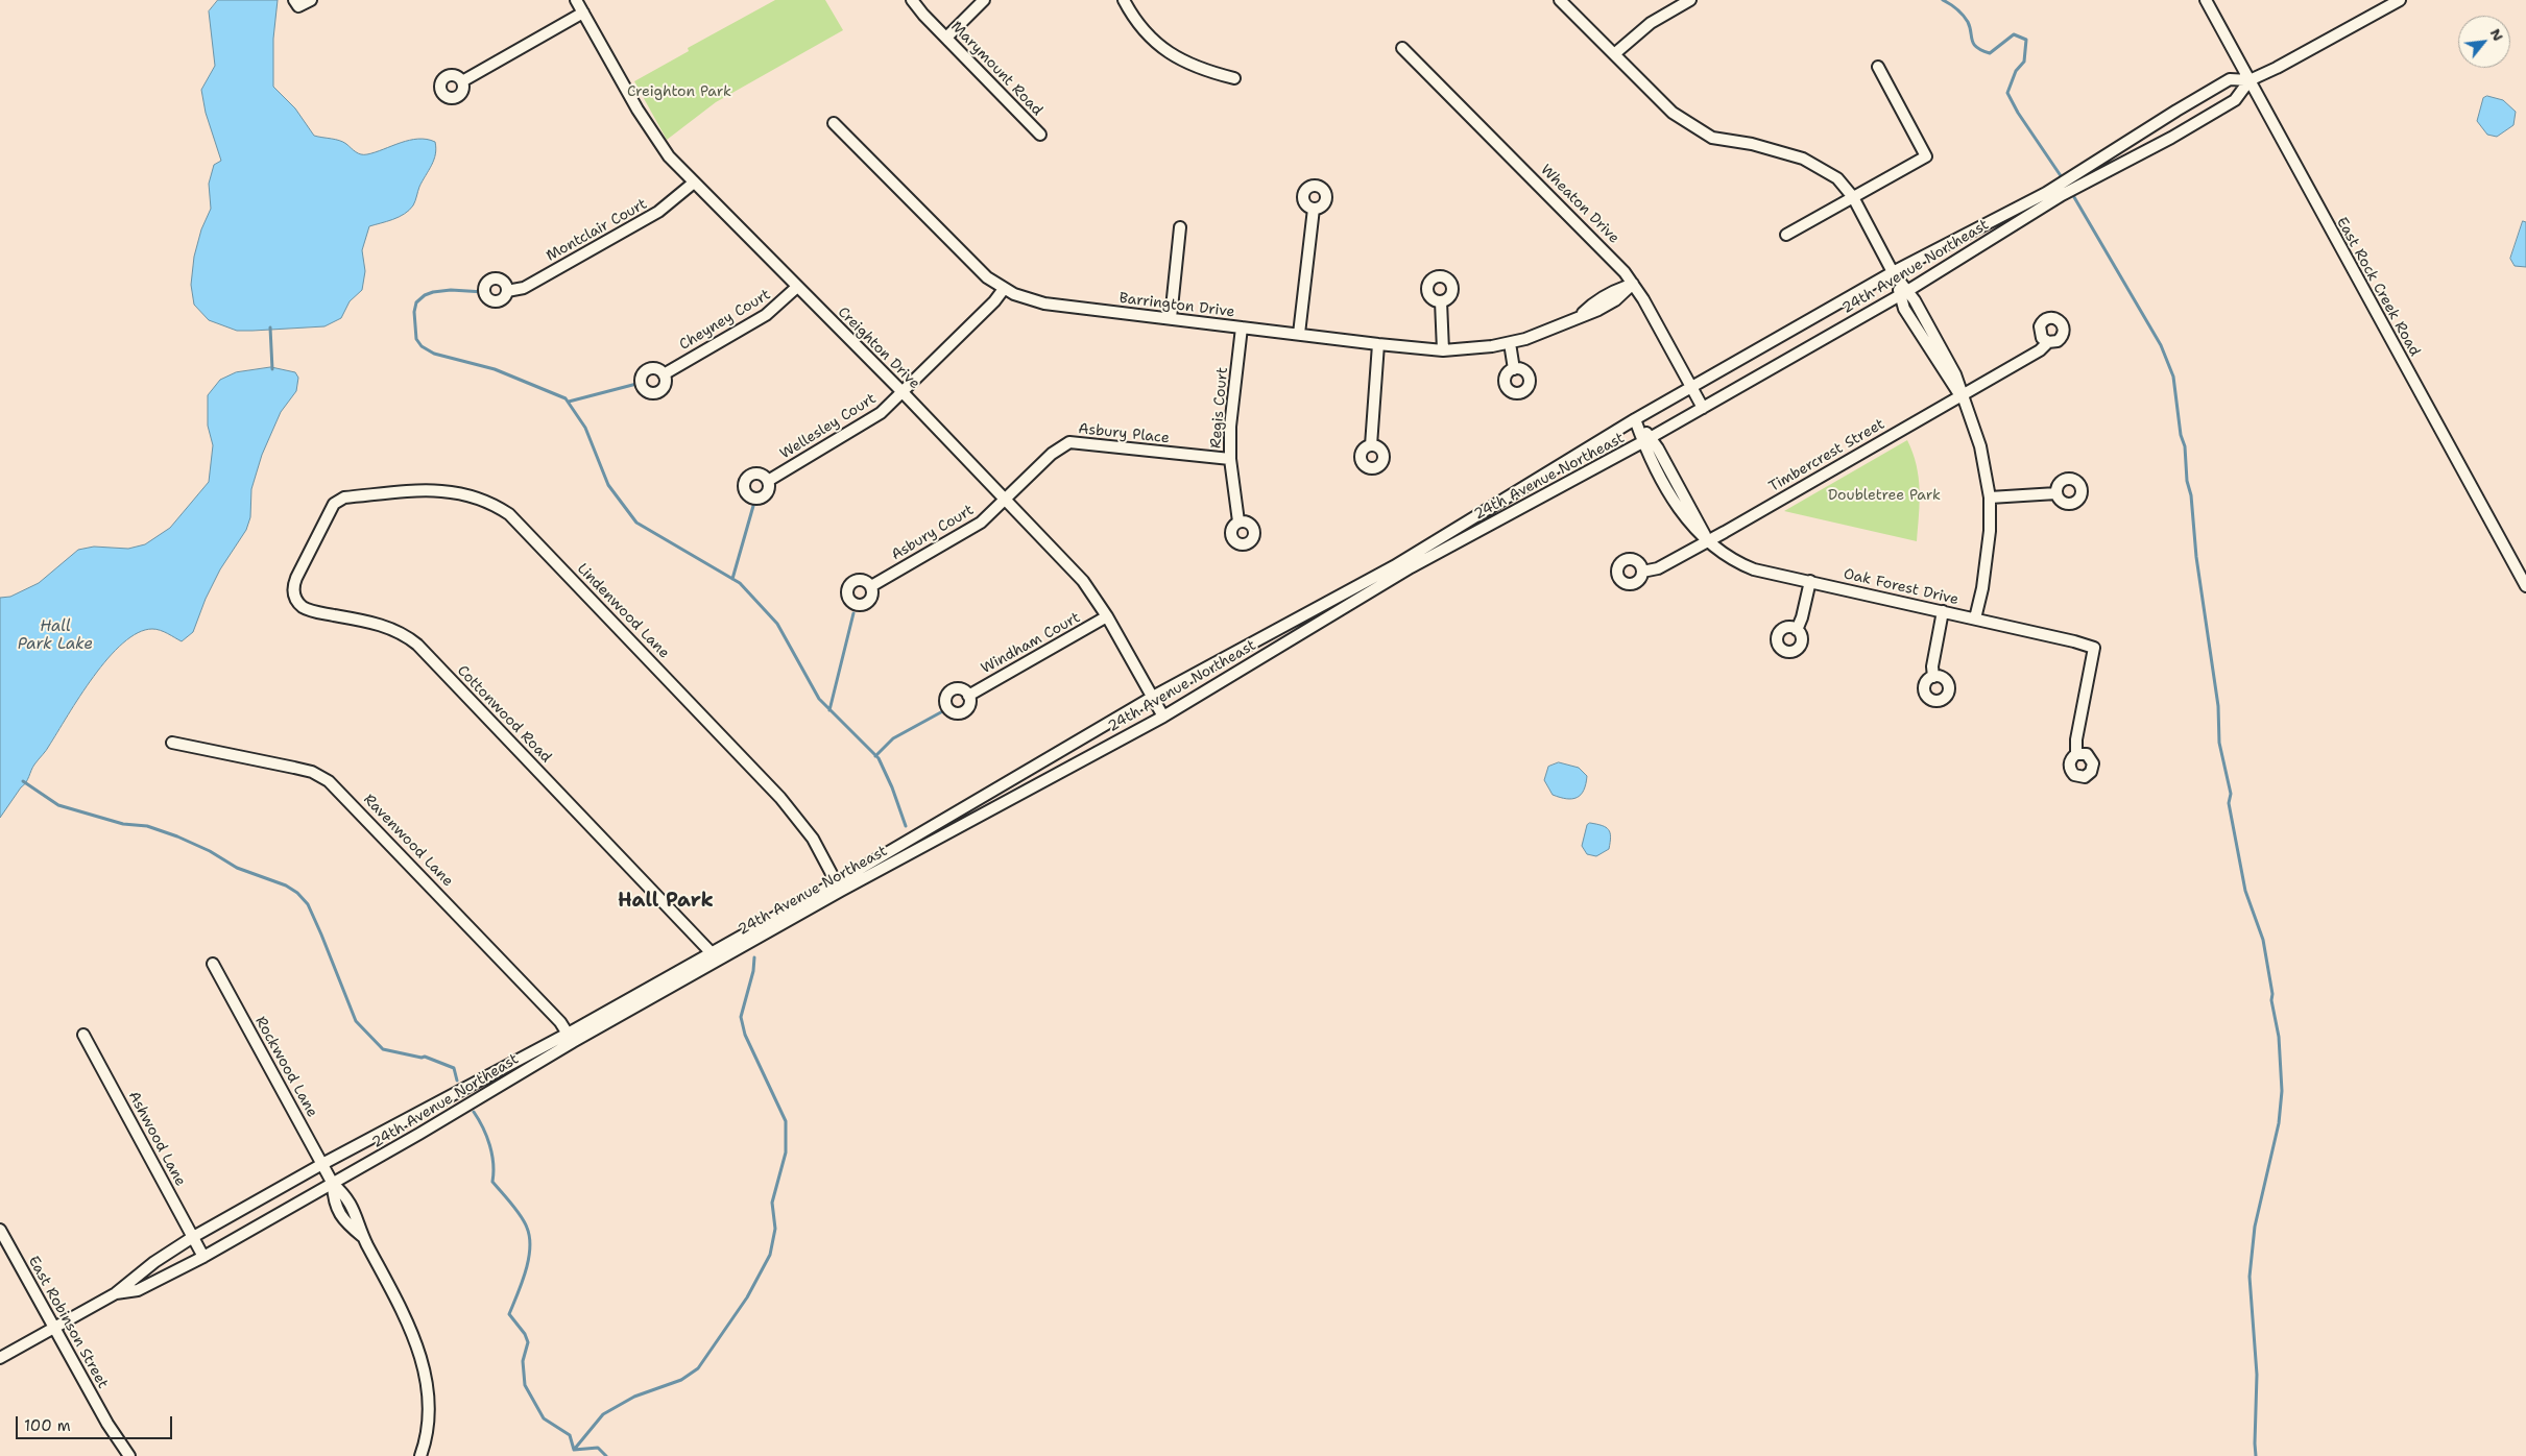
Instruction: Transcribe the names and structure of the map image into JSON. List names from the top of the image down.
{
  "streets": {
    "street": [
      "Marymount Road",
      "Wheaton Drive",
      "Montclair Court",
      "24th Avenue Northeast",
      "East Rock Creek Road",
      "Barrington Drive",
      "Cheyney Court",
      "Creighton Drive",
      "Regis Court",
      "Wellesley Court",
      "Asbury Place",
      "Timbercrest Street",
      "Asbury Court",
      "Oak Forest Drive",
      "Lindenwood Lane",
      "Windham Court",
      "Cottonwood Road",
      "Ravenwood Lane",
      "Rockwood Lane",
      "Ashwood Lane",
      "East Robinson Street"
    ]
  },
  "crossings": [
    ["Wheaton Drive", "24th Avenue Northeast"],
    ["Wheaton Drive", "Barrington Drive"],
    ["Montclair Court", "Creighton Drive"],
    ["24th Avenue Northeast", "East Rock Creek Road"],
    ["24th Avenue Northeast", "Creighton Drive"],
    ["24th Avenue Northeast", "Oak Forest Drive"],
    ["24th Avenue Northeast", "Lindenwood Lane"],
    ["24th Avenue Northeast", "Cottonwood Road"],
    ["24th Avenue Northeast", "Ravenwood Lane"],
    ["24th Avenue Northeast", "Rockwood Lane"],
    ["24th Avenue Northeast", "Ashwood Lane"],
    ["24th Avenue Northeast", "East Robinson Street"],
    ["Barrington Drive", "Regis Court"],
    ["Barrington Drive", "Wellesley Court"],
    ["Cheyney Court", "Creighton Drive"],
    ["Creighton Drive", "Wellesley Court"],
    ["Creighton Drive", "Asbury Place"],
    ["Creighton Drive", "Asbury Court"],
    ["Creighton Drive", "Windham Court"],
    ["Regis Court", "Asbury Place"],
    ["Asbury Place", "Asbury Court"],
    ["Timbercrest Street", "Oak Forest Drive"],
    ["Lindenwood Lane", "Cottonwood Road"]
  ],
  "districts": ["Hall Park"],
  "water": ["Hall Park Lake"],
  "parks": ["Creighton Park", "Doubletree Park"],
  "scale_bar": "100 m",
  "north": "top right"
}
